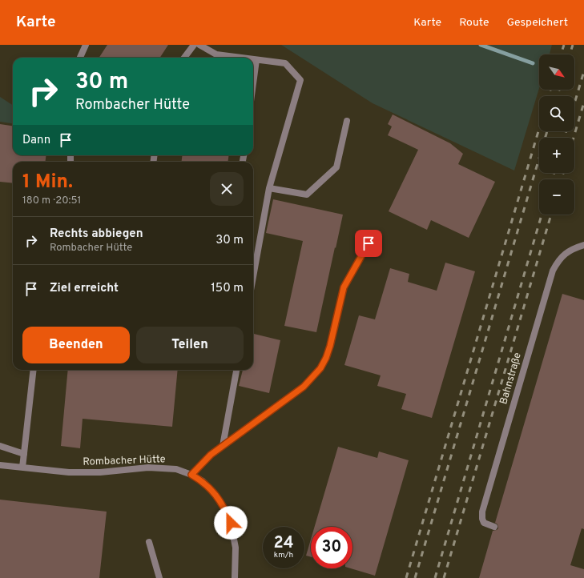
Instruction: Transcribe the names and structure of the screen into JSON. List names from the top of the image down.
{
  "streets": {
    "street": ["Bahnstraße", "Rombacher Hütte"]
  },
  "north": "bottom right",
  "page": {
    "header": "Karte",
    "nav": ["Karte", "Route", "Gespeichert"],
    "map_buttons": ["+", "−"],
    "turn": ["30 m", "Rombacher Hütte"],
    "then": "Dann",
    "heading": ["1 Min.", "180 m · 20:51"],
    "list": [
      {
        "name": "Rechts abbiegen",
        "note": "Rombacher Hütte",
        "value": "30 m"
      },
      {
        "name": "Ziel erreicht",
        "value": "150 m"
      }
    ],
    "buttons": ["Beenden", "Teilen"],
    "speed": "24 km/h",
    "limit": "30"
  }
}
